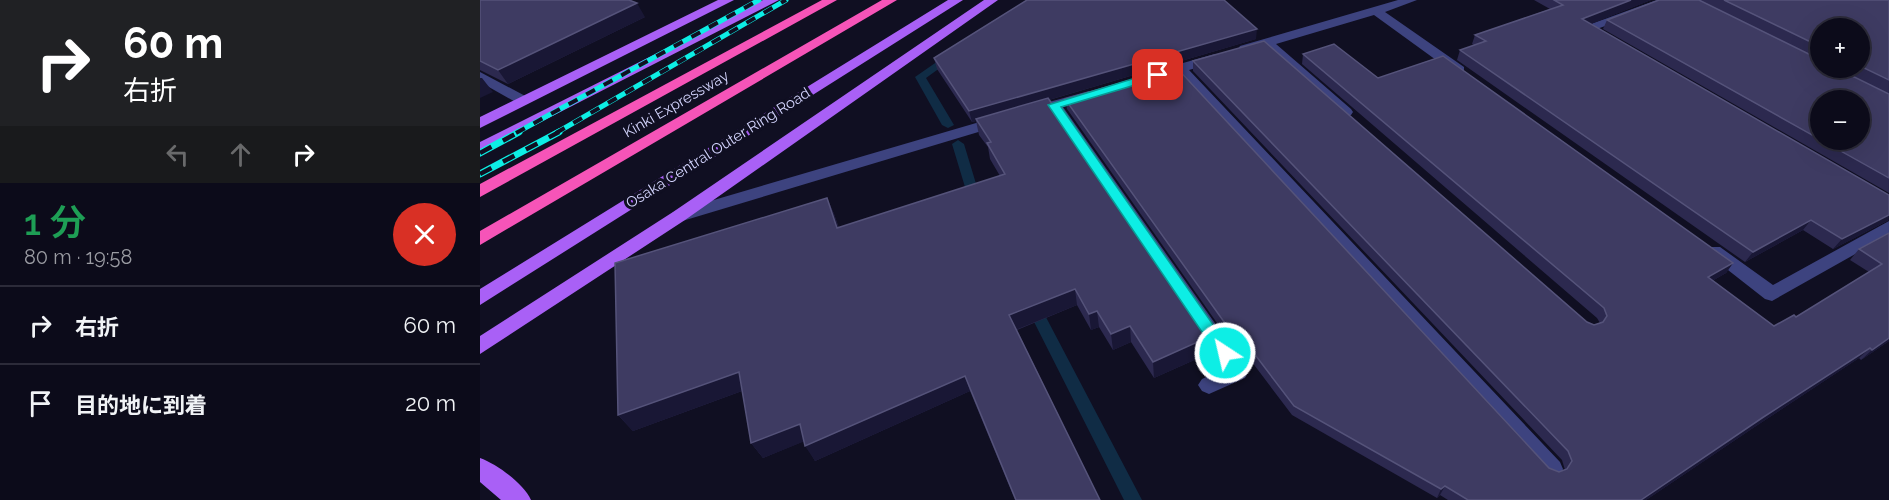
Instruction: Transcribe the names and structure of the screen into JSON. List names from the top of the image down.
{
  "streets": {
    "highway": ["Kinki Expressway"],
    "main road": ["Osaka Central Outer Ring Road"]
  },
  "page": {
    "turn": ["60 m", "右折"],
    "map_buttons": ["+", "−"],
    "heading": ["1 分", "80 m · 19:58"],
    "list": [
      {
        "name": "右折",
        "value": "60 m"
      },
      {
        "name": "目的地に到着",
        "value": "20 m"
      }
    ]
  }
}
